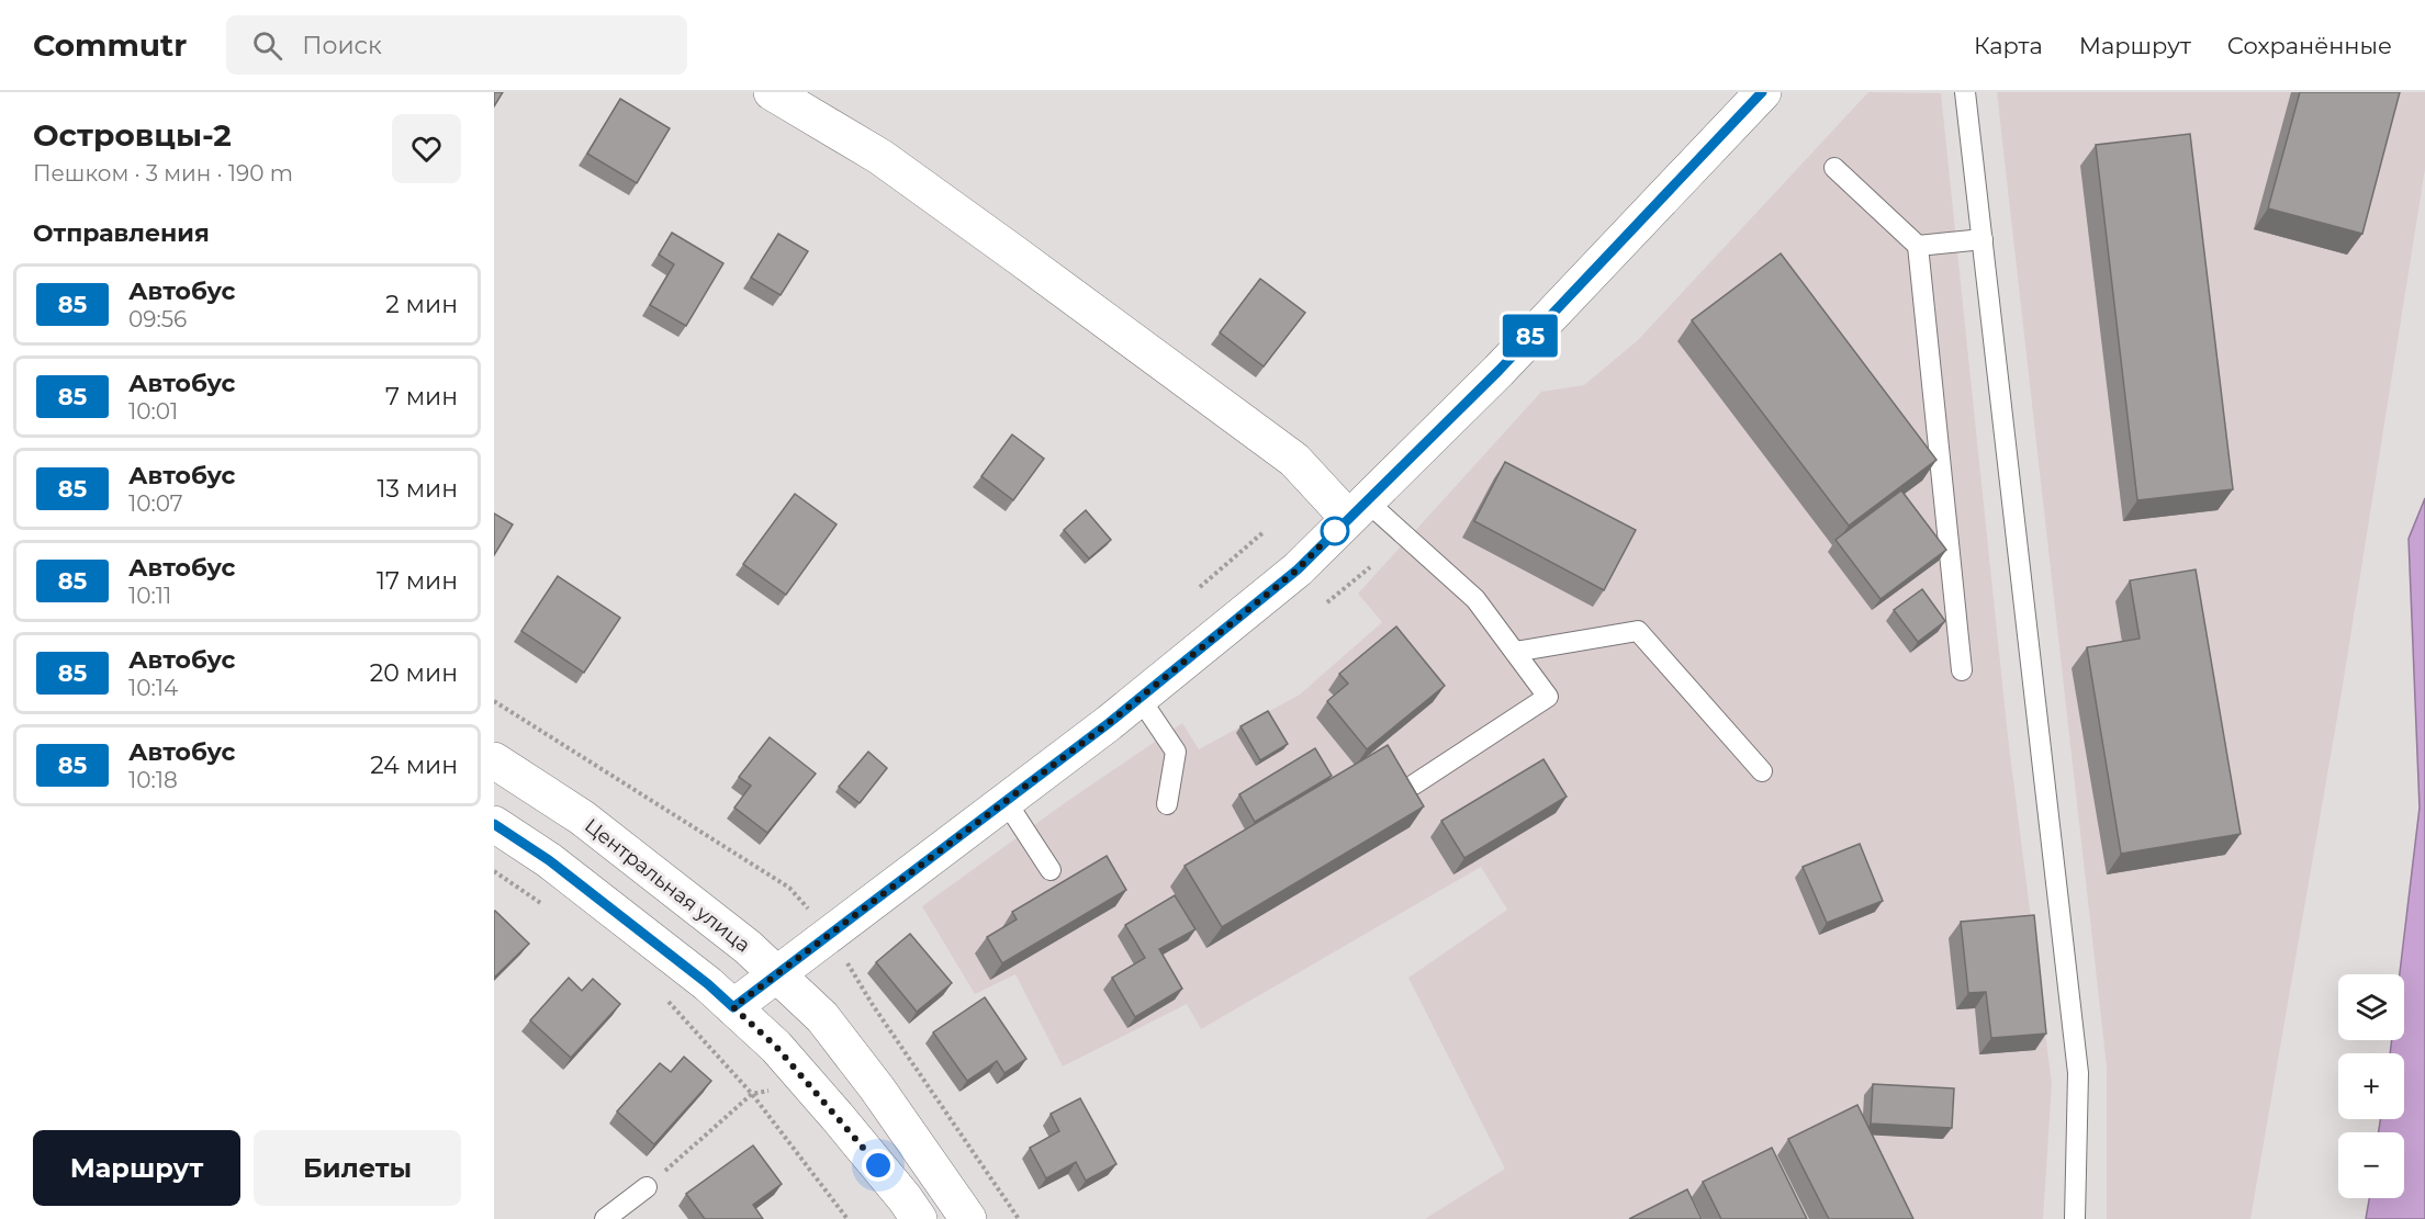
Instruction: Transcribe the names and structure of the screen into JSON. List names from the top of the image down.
{
  "streets": {
    "main road": ["Центральная улица"]
  },
  "lines": ["bus line 85"],
  "page": {
    "header": "Commutr",
    "search": "Поиск",
    "nav": ["Карта", "Маршрут", "Сохранённые"],
    "heading": [
      ["Островцы-2", "Пешком · 3 мин · 190 m"],
      "Отправления"
    ],
    "on_map": "85",
    "list": [
      {
        "mark": "85",
        "name": "Автобус",
        "note": "09:56",
        "value": "2 мин"
      },
      {
        "mark": "85",
        "name": "Автобус",
        "note": "10:01",
        "value": "7 мин"
      },
      {
        "mark": "85",
        "name": "Автобус",
        "note": "10:07",
        "value": "13 мин"
      },
      {
        "mark": "85",
        "name": "Автобус",
        "note": "10:11",
        "value": "17 мин"
      },
      {
        "mark": "85",
        "name": "Автобус",
        "note": "10:14",
        "value": "20 мин"
      },
      {
        "mark": "85",
        "name": "Автобус",
        "note": "10:18",
        "value": "24 мин"
      }
    ],
    "map_buttons": ["+", "−"],
    "buttons": ["Маршрут", "Билеты"]
  }
}
